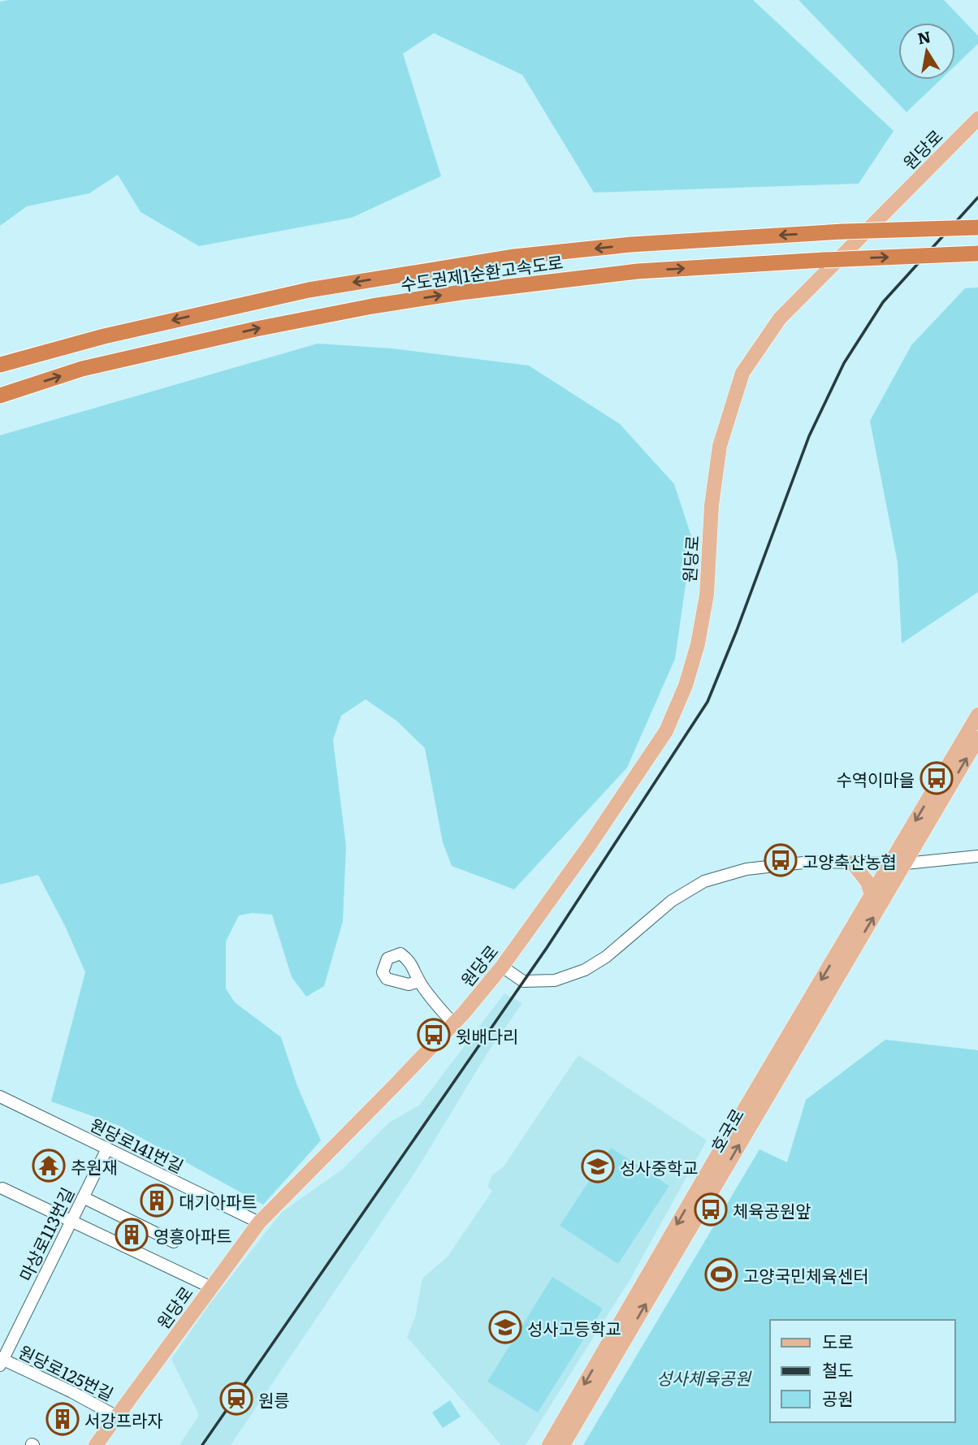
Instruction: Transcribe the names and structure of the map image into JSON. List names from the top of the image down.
{
  "streets": {
    "highway": ["수도권제1순환고속도로"],
    "main road": ["원당로", "호국로"],
    "street": ["원당로141번길", "마상로113번길", "원당로125번길"]
  },
  "crossings": [
    ["원당로", "원당로141번길"],
    ["원당로", "원당로125번길"],
    ["원당로141번길", "마상로113번길"],
    ["마상로113번길", "원당로125번길"]
  ],
  "parks": ["성사체육공원"],
  "places": {
    "bus stop": [
      "수역이마을",
      "고양축산농협",
      "윗배다리",
      "체육공원앞"
    ],
    "temple": ["추원재"],
    "school or university": ["성사중학교", "성사고등학교"],
    "building": ["대기아파트", "영흥아파트", "서강프라자"],
    "sports": ["고양국민체육센터"],
    "station": ["원릉"]
  },
  "legend": ["도로", "철도", "공원"],
  "north": "top"
}
